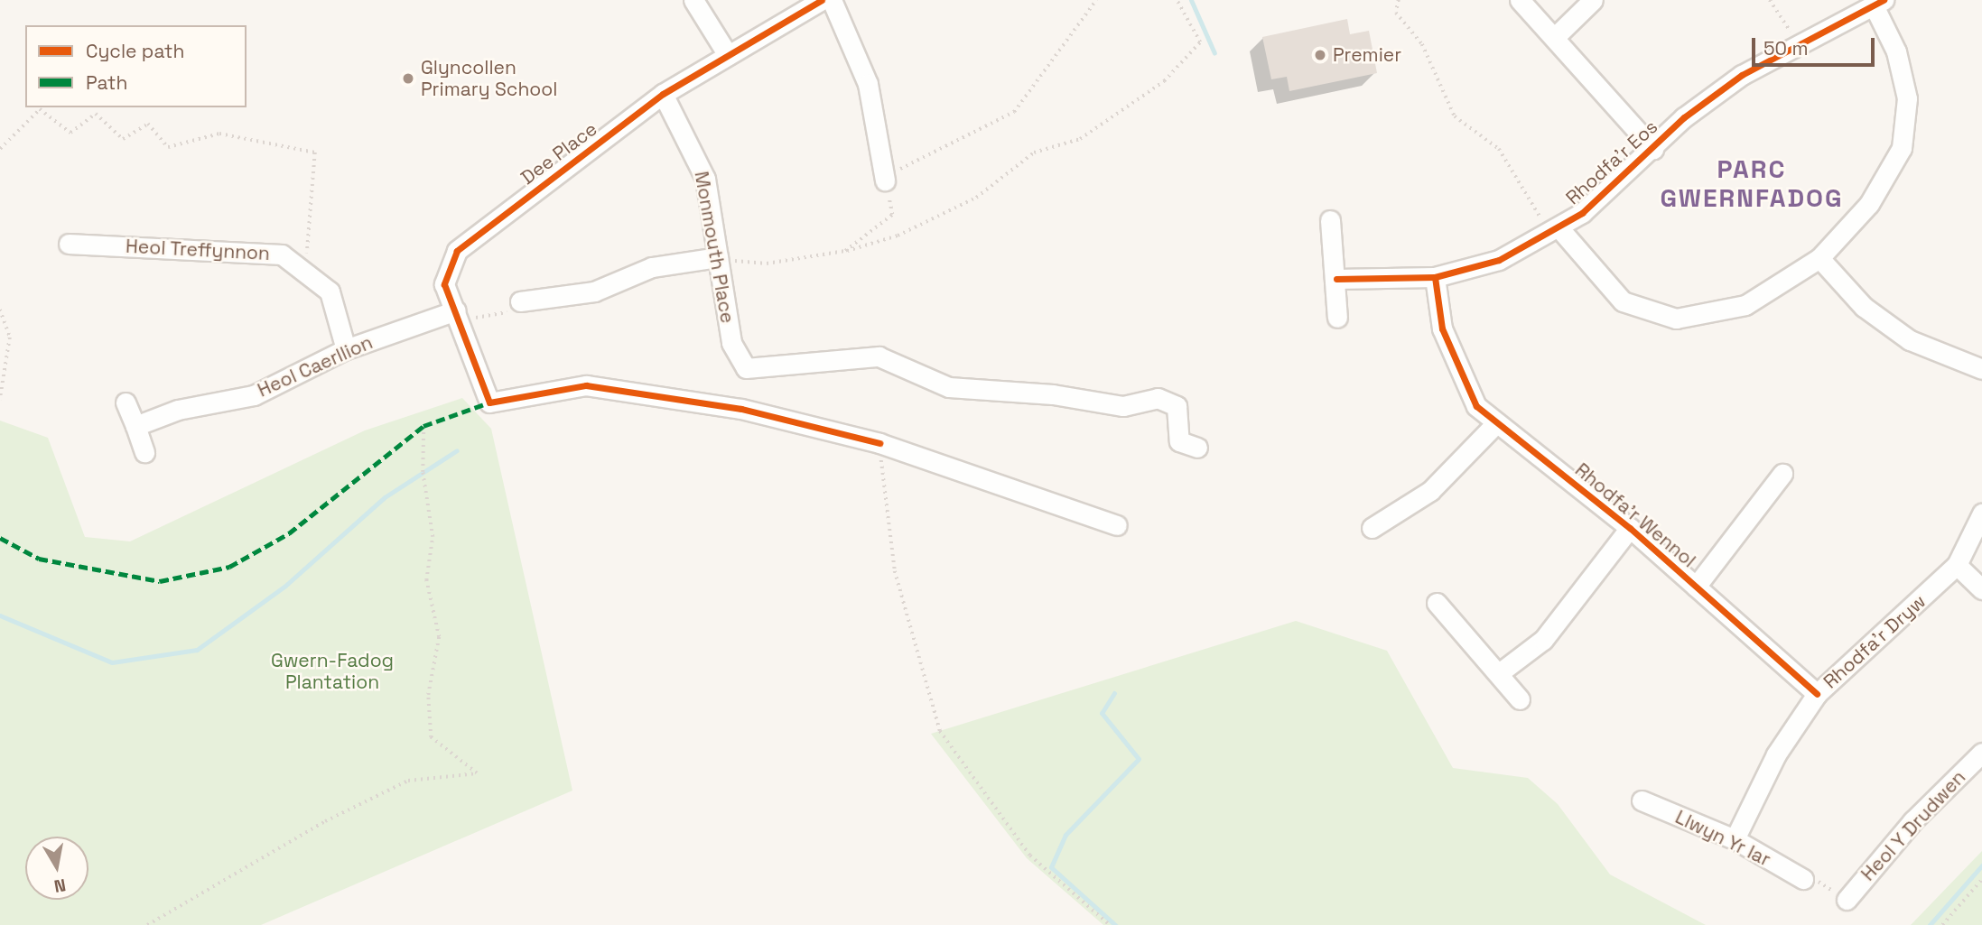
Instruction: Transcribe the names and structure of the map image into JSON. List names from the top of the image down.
{
  "streets": {
    "street": [
      "Dee Place",
      "Rhodfa'r Eos",
      "Monmouth Place",
      "Heol Treffynnon",
      "Heol Caerllion",
      "Rhodfa'r Wennol",
      "Rhodfa'r Dryw",
      "Heol Y Drudwen",
      "Llwyn Yr Iar"
    ]
  },
  "crossings": [
    ["Dee Place", "Monmouth Place"],
    ["Dee Place", "Heol Caerllion"],
    ["Rhodfa'r Eos", "Rhodfa'r Wennol"],
    ["Heol Treffynnon", "Heol Caerllion"],
    ["Rhodfa'r Wennol", "Rhodfa'r Dryw"],
    ["Rhodfa'r Dryw", "Llwyn Yr Iar"]
  ],
  "districts": ["PARC GWERNFADOG"],
  "parks": ["Gwern-Fadog Plantation"],
  "places": ["Premier", "Glyncollen Primary School"],
  "legend": ["Cycle path", "Path"],
  "scale_bar": "50 m",
  "north": "bottom"
}
